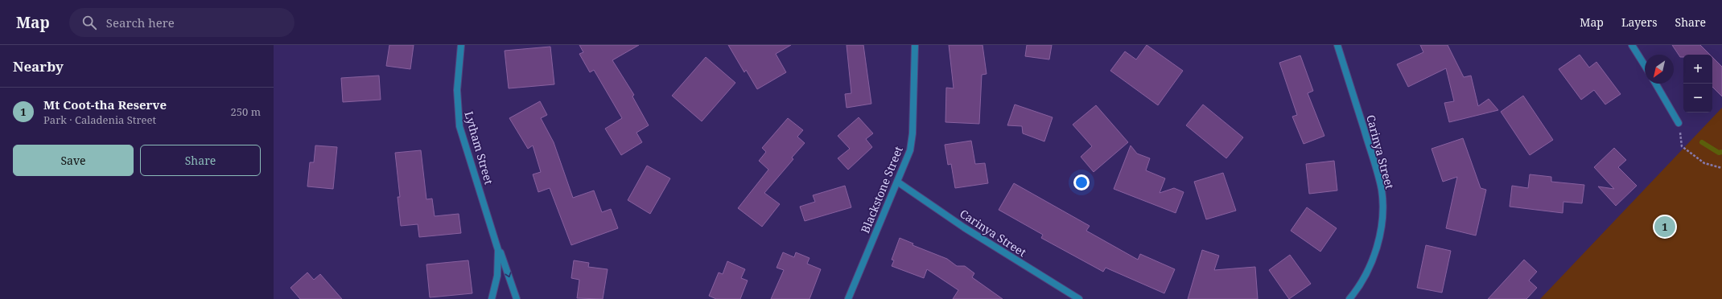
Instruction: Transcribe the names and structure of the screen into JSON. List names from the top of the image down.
{
  "streets": {
    "street": ["Lytham Street", "Carinya Street", "Blackstone Street"]
  },
  "crossings": [
    ["Carinya Street", "Blackstone Street"]
  ],
  "north": "bottom left",
  "page": {
    "header": "Map",
    "search": "Search here",
    "nav": ["Map", "Layers", "Share"],
    "heading": "Nearby",
    "map_buttons": ["+", "−"],
    "list": [
      {
        "mark": "1",
        "name": "Mt Coot-tha Reserve",
        "note": "Park · Caladenia Street",
        "value": "250 m"
      }
    ],
    "buttons": ["Save", "Share"],
    "pins": "1"
  }
}
